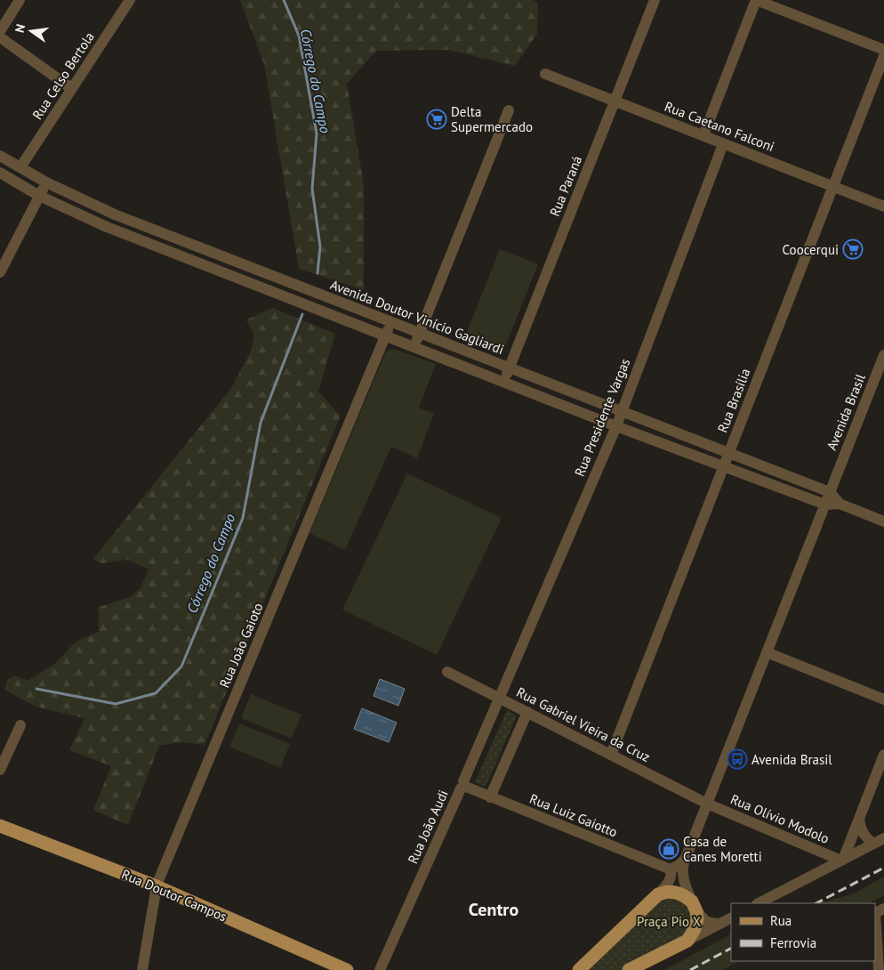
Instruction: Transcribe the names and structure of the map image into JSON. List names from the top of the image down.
{
  "streets": {
    "main road": ["Rua Doutor Campos"],
    "street": [
      "Rua Celso Bertola",
      "Rua Caetano Falconi",
      "Rua Paraná",
      "Avenida Doutor Vinício Gagliardi",
      "Rua Brasília",
      "Avenida Brasil",
      "Rua Presidente Vargas",
      "Rua João Gaioto",
      "Rua Gabriel Vieira da Cruz",
      "Rua Luiz Gaiotto",
      "Rua Olívio Modolo",
      "Rua João Audi"
    ]
  },
  "crossings": [
    ["Rua Celso Bertola", "Avenida Doutor Vinício Gagliardi"],
    ["Rua Caetano Falconi", "Rua Paraná"],
    ["Rua Caetano Falconi", "Rua Brasília"],
    ["Rua Caetano Falconi", "Rua Presidente Vargas"],
    ["Rua Paraná", "Avenida Doutor Vinício Gagliardi"],
    ["Avenida Doutor Vinício Gagliardi", "Rua Brasília"],
    ["Avenida Doutor Vinício Gagliardi", "Avenida Brasil"],
    ["Avenida Doutor Vinício Gagliardi", "Rua Presidente Vargas"],
    ["Rua Brasília", "Rua Gabriel Vieira da Cruz"],
    ["Avenida Brasil", "Rua Gabriel Vieira da Cruz"],
    ["Avenida Brasil", "Rua Olívio Modolo"],
    ["Rua Presidente Vargas", "Rua Gabriel Vieira da Cruz"],
    ["Rua Presidente Vargas", "Rua João Audi"],
    ["Rua João Gaioto", "Rua Doutor Campos"],
    ["Rua Gabriel Vieira da Cruz", "Rua Olívio Modolo"],
    ["Rua Gabriel Vieira da Cruz", "Rua João Audi"],
    ["Rua Luiz Gaiotto", "Rua João Audi"]
  ],
  "districts": ["Centro"],
  "water": ["Córrego do Campo"],
  "parks": ["Praça Pio X"],
  "places": {
    "supermarket": ["Delta Supermercado", "Coocerqui"],
    "bus stop": ["Avenida Brasil"],
    "shop": ["Casa de Canes Moretti"]
  },
  "legend": ["Rua", "Ferrovia"],
  "north": "left"
}
